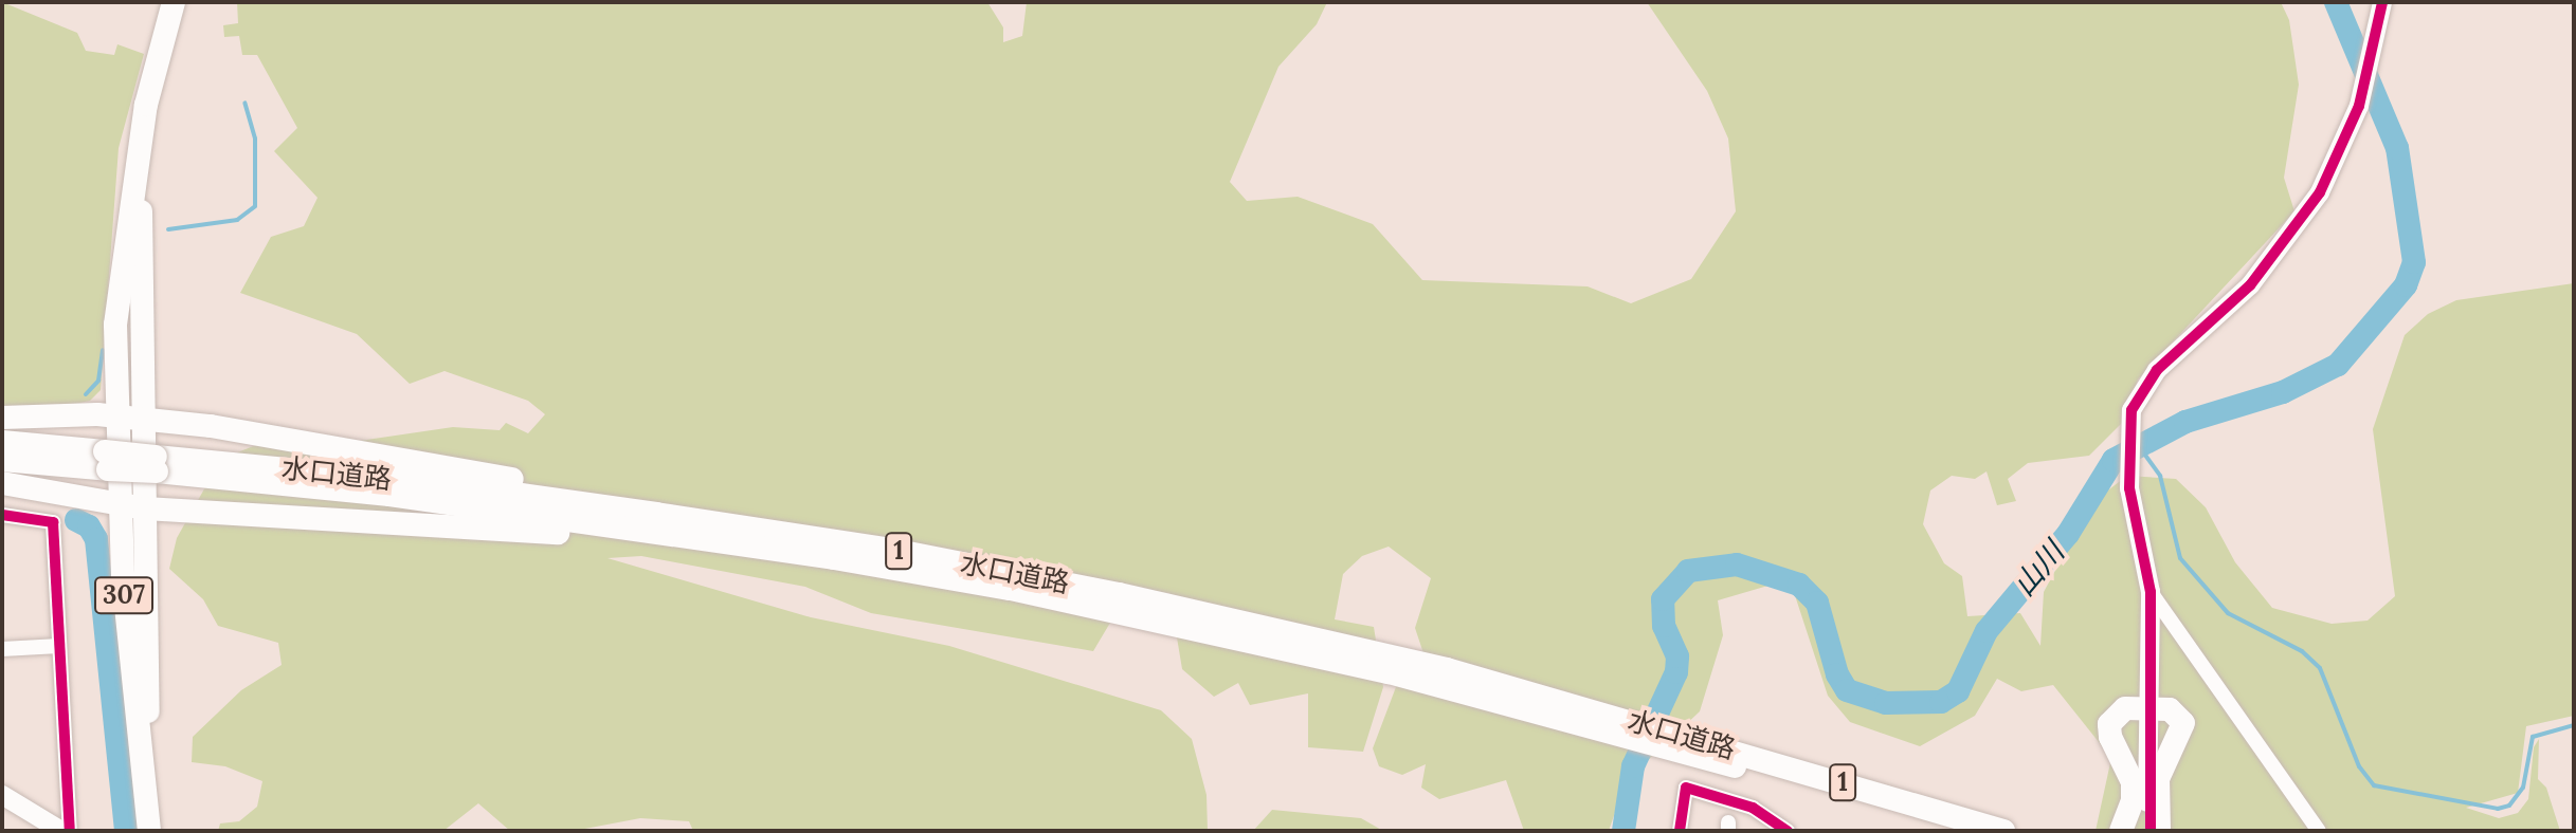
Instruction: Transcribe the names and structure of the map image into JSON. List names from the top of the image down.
{
  "streets": {
    "highway": ["水口道路", "1", "307"]
  },
  "crossings": [
    ["水口道路", "1"],
    ["1", "307"]
  ],
  "water": ["山川"]
}
